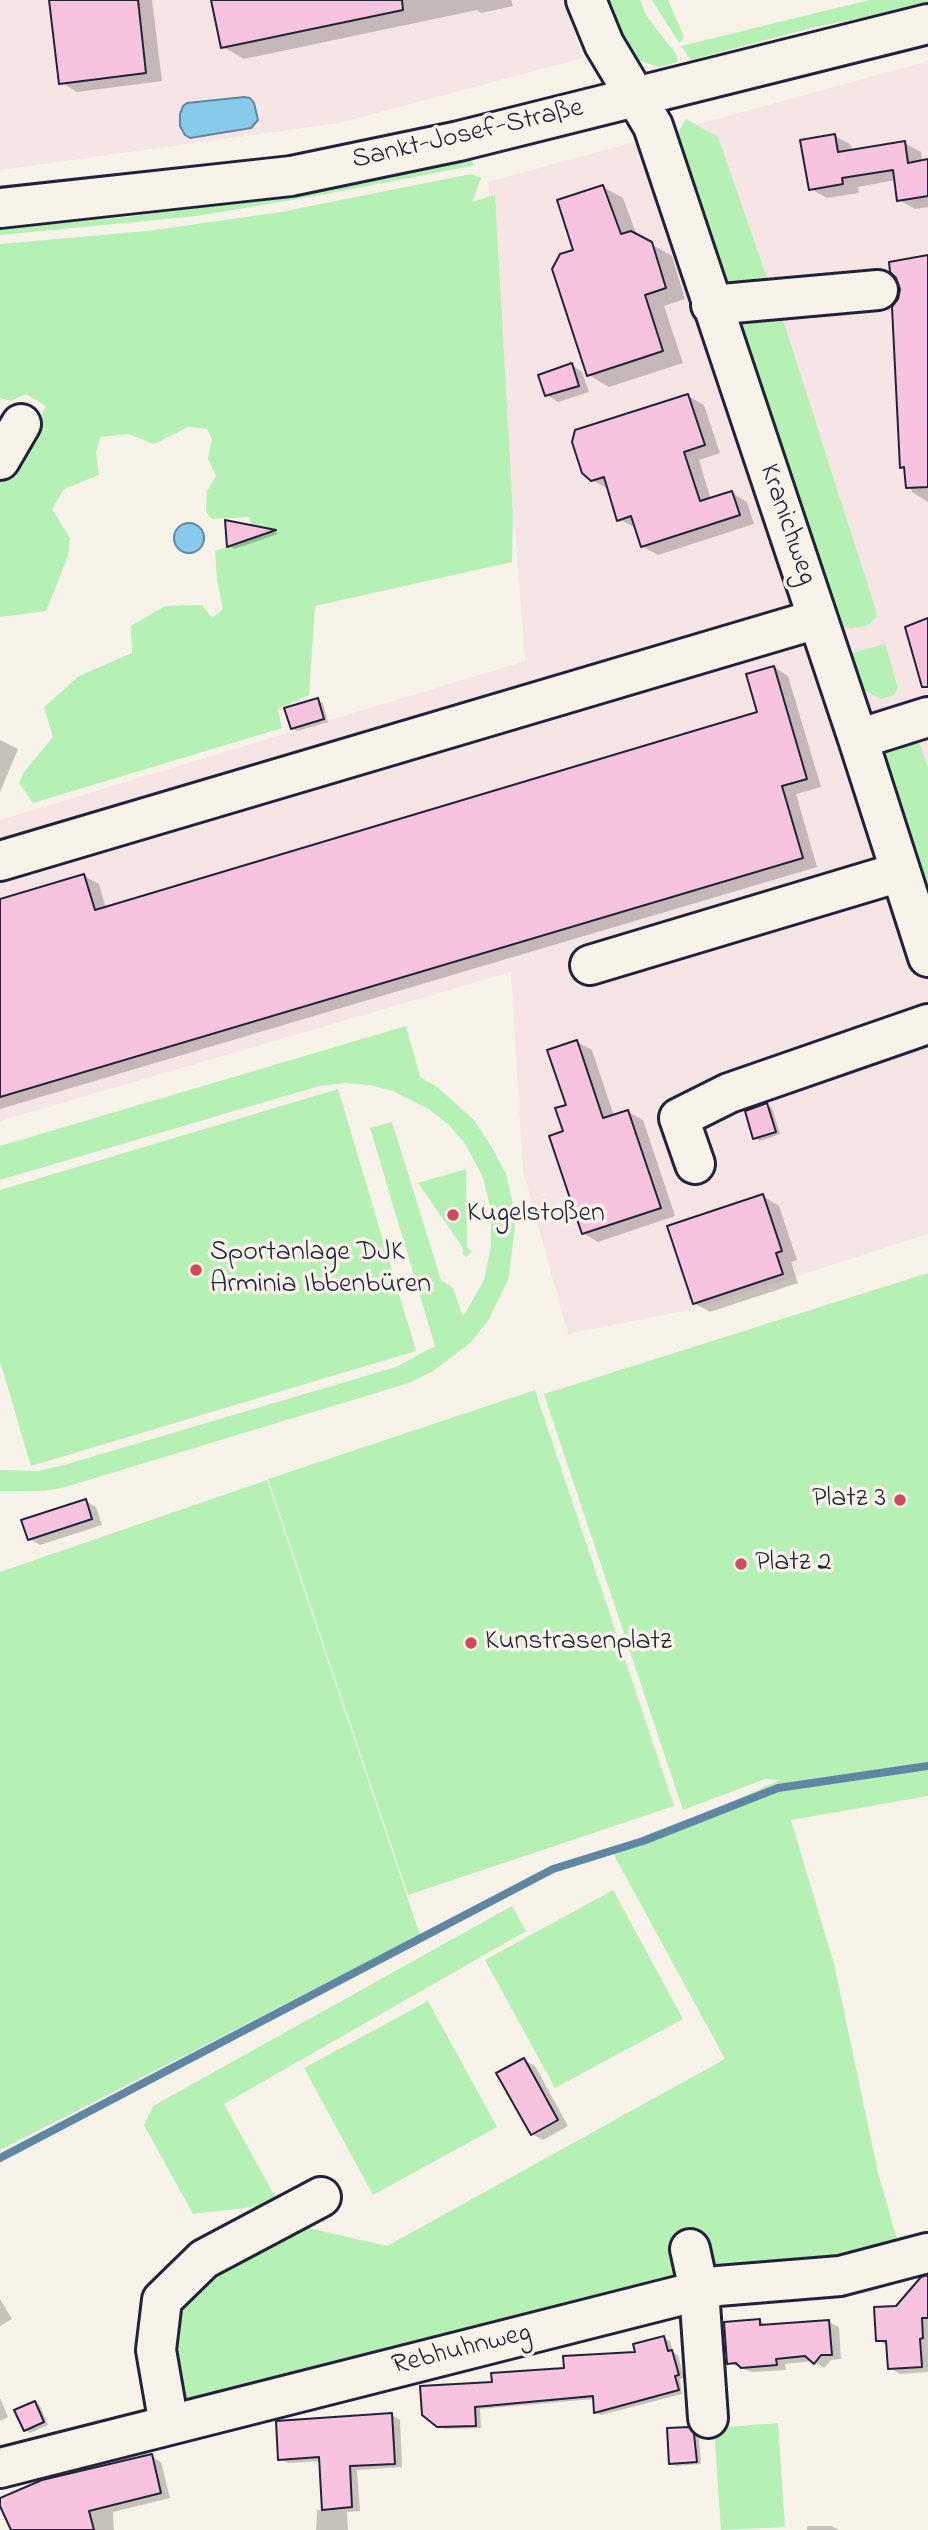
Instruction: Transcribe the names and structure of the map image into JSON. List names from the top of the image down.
{
  "streets": {
    "street": ["Sankt-Josef-Straße", "Kranichweg", "Rebhuhnweg"]
  },
  "crossings": [
    ["Sankt-Josef-Straße", "Kranichweg"]
  ],
  "places": [
    "Kugelstoßen",
    "Sportanlage DJK Arminia Ibbenbüren",
    "Platz 3",
    "Platz 2",
    "Kunstrasenplatz"
  ]
}
